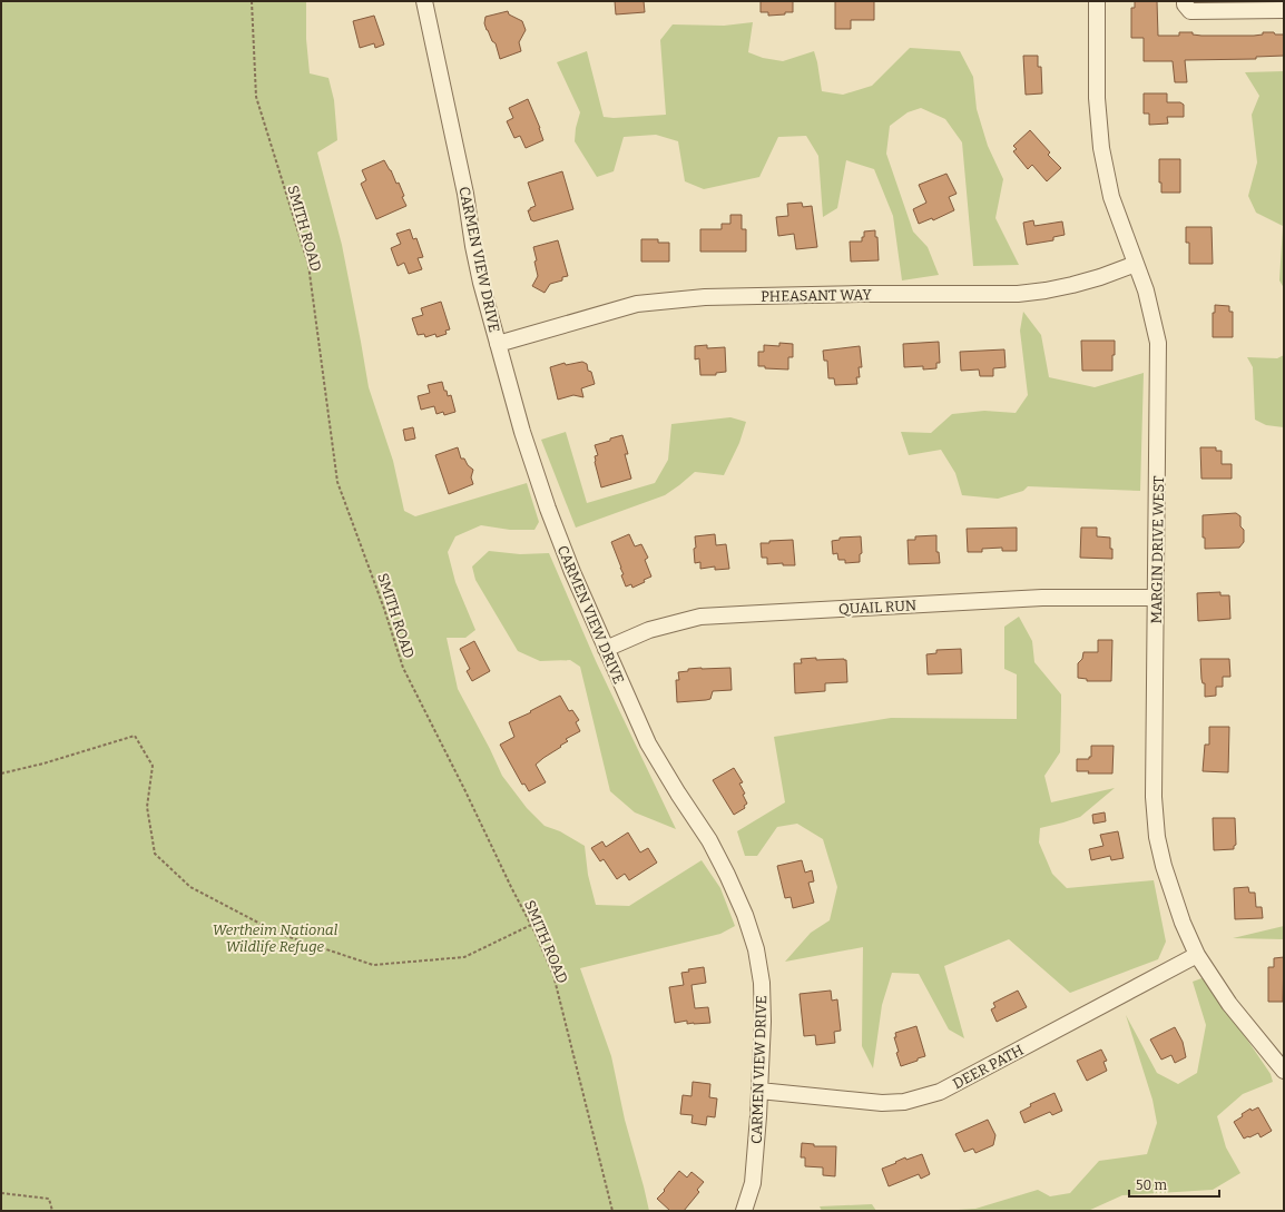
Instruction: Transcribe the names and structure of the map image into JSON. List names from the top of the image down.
{
  "streets": {
    "street": [
      "CARMEN VIEW DRIVE",
      "PHEASANT WAY",
      "MARGIN DRIVE WEST",
      "QUAIL RUN",
      "DEER PATH"
    ],
    "path": ["SMITH ROAD"]
  },
  "crossings": [
    ["CARMEN VIEW DRIVE", "PHEASANT WAY"],
    ["CARMEN VIEW DRIVE", "QUAIL RUN"],
    ["CARMEN VIEW DRIVE", "DEER PATH"],
    ["PHEASANT WAY", "MARGIN DRIVE WEST"],
    ["MARGIN DRIVE WEST", "QUAIL RUN"],
    ["MARGIN DRIVE WEST", "DEER PATH"]
  ],
  "parks": ["Wertheim National Wildlife Refuge"],
  "scale_bar": "50 m"
}
